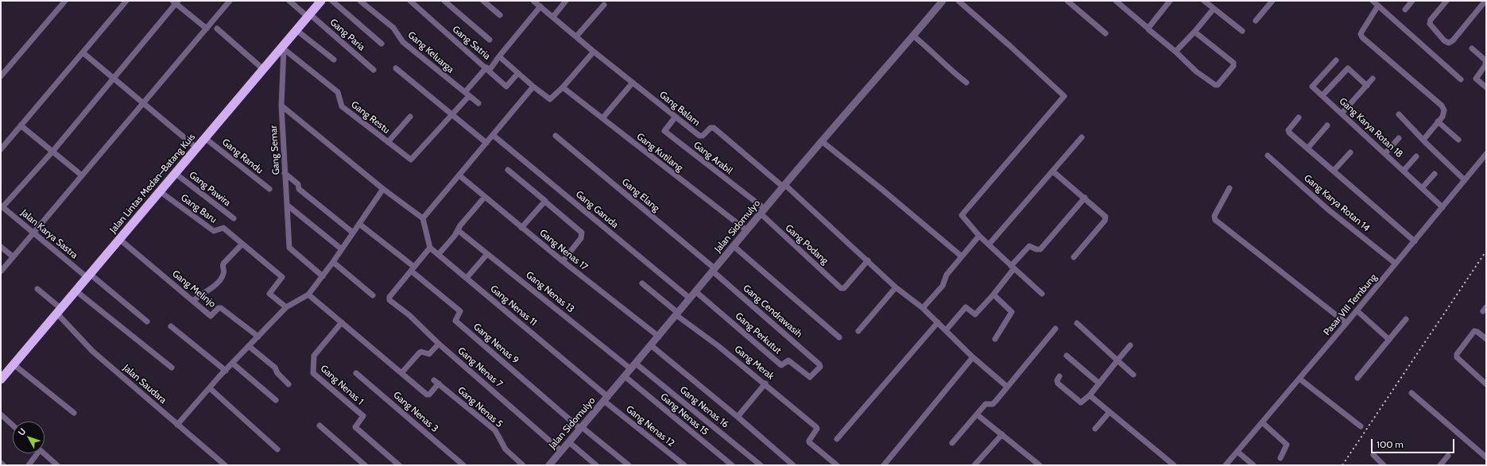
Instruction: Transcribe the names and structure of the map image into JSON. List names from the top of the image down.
{
  "streets": {
    "highway": ["Jalan Lintas Medan–Batang Kuis"],
    "street": [
      "Gang Paria",
      "Gang Satria",
      "Gang Keluarga",
      "Gang Balam",
      "Gang Restu",
      "Gang Karya Rotan 18",
      "Gang Semar",
      "Gang Kutilang",
      "Gang Randu",
      "Gang Arabil",
      "Gang Pawira",
      "Gang Elang",
      "Gang Karya Rotan 14",
      "Gang Baru",
      "Gang Garuda",
      "Jalan Sidomulyo",
      "Jalan Karya Sastra",
      "Gang Podang",
      "Gang Nenas 17",
      "Gang Melinjo",
      "Gang Nenas 13",
      "Pasar VIII Tembung",
      "Gang Nenas 11",
      "Gang Cendrawasih",
      "Gang Perkutut",
      "Gang Nenas 9",
      "Gang Merak",
      "Gang Nenas 7",
      "Jalan Saudara",
      "Gang Nenas 1",
      "Gang Nenas 5",
      "Gang Nenas 16",
      "Gang Nenas 3",
      "Gang Nenas 15",
      "Gang Nenas 12"
    ]
  },
  "crossings": [
    ["Gang Paria", "Jalan Lintas Medan–Batang Kuis"],
    ["Gang Balam", "Gang Arabil"],
    ["Gang Balam", "Jalan Sidomulyo"],
    ["Gang Restu", "Gang Semar"],
    ["Gang Restu", "Jalan Lintas Medan–Batang Kuis"],
    ["Gang Karya Rotan 18", "Pasar VIII Tembung"],
    ["Gang Semar", "Jalan Lintas Medan–Batang Kuis"],
    ["Gang Kutilang", "Jalan Sidomulyo"],
    ["Gang Randu", "Jalan Lintas Medan–Batang Kuis"],
    ["Gang Arabil", "Jalan Sidomulyo"],
    ["Gang Arabil", "Gang Podang"],
    ["Jalan Lintas Medan–Batang Kuis", "Gang Pawira"],
    ["Jalan Lintas Medan–Batang Kuis", "Gang Baru"],
    ["Jalan Lintas Medan–Batang Kuis", "Jalan Karya Sastra"],
    ["Jalan Lintas Medan–Batang Kuis", "Gang Melinjo"],
    ["Jalan Lintas Medan–Batang Kuis", "Jalan Saudara"],
    ["Gang Elang", "Jalan Sidomulyo"],
    ["Gang Elang", "Gang Cendrawasih"],
    ["Gang Karya Rotan 14", "Pasar VIII Tembung"],
    ["Gang Garuda", "Jalan Sidomulyo"],
    ["Jalan Sidomulyo", "Gang Podang"],
    ["Jalan Sidomulyo", "Gang Nenas 17"],
    ["Jalan Sidomulyo", "Gang Nenas 13"],
    ["Jalan Sidomulyo", "Gang Nenas 11"],
    ["Jalan Sidomulyo", "Gang Cendrawasih"],
    ["Jalan Sidomulyo", "Gang Perkutut"],
    ["Jalan Sidomulyo", "Gang Nenas 9"],
    ["Jalan Sidomulyo", "Gang Merak"],
    ["Jalan Sidomulyo", "Gang Nenas 7"],
    ["Jalan Sidomulyo", "Gang Nenas 16"],
    ["Jalan Sidomulyo", "Gang Nenas 15"],
    ["Jalan Sidomulyo", "Gang Nenas 12"],
    ["Gang Nenas 13", "Gang Nenas 16"],
    ["Gang Nenas 11", "Gang Nenas 12"],
    ["Gang Cendrawasih", "Gang Perkutut"],
    ["Gang Nenas 9", "Gang Nenas 7"]
  ],
  "scale_bar": "100 m",
  "north": "top left"
}
